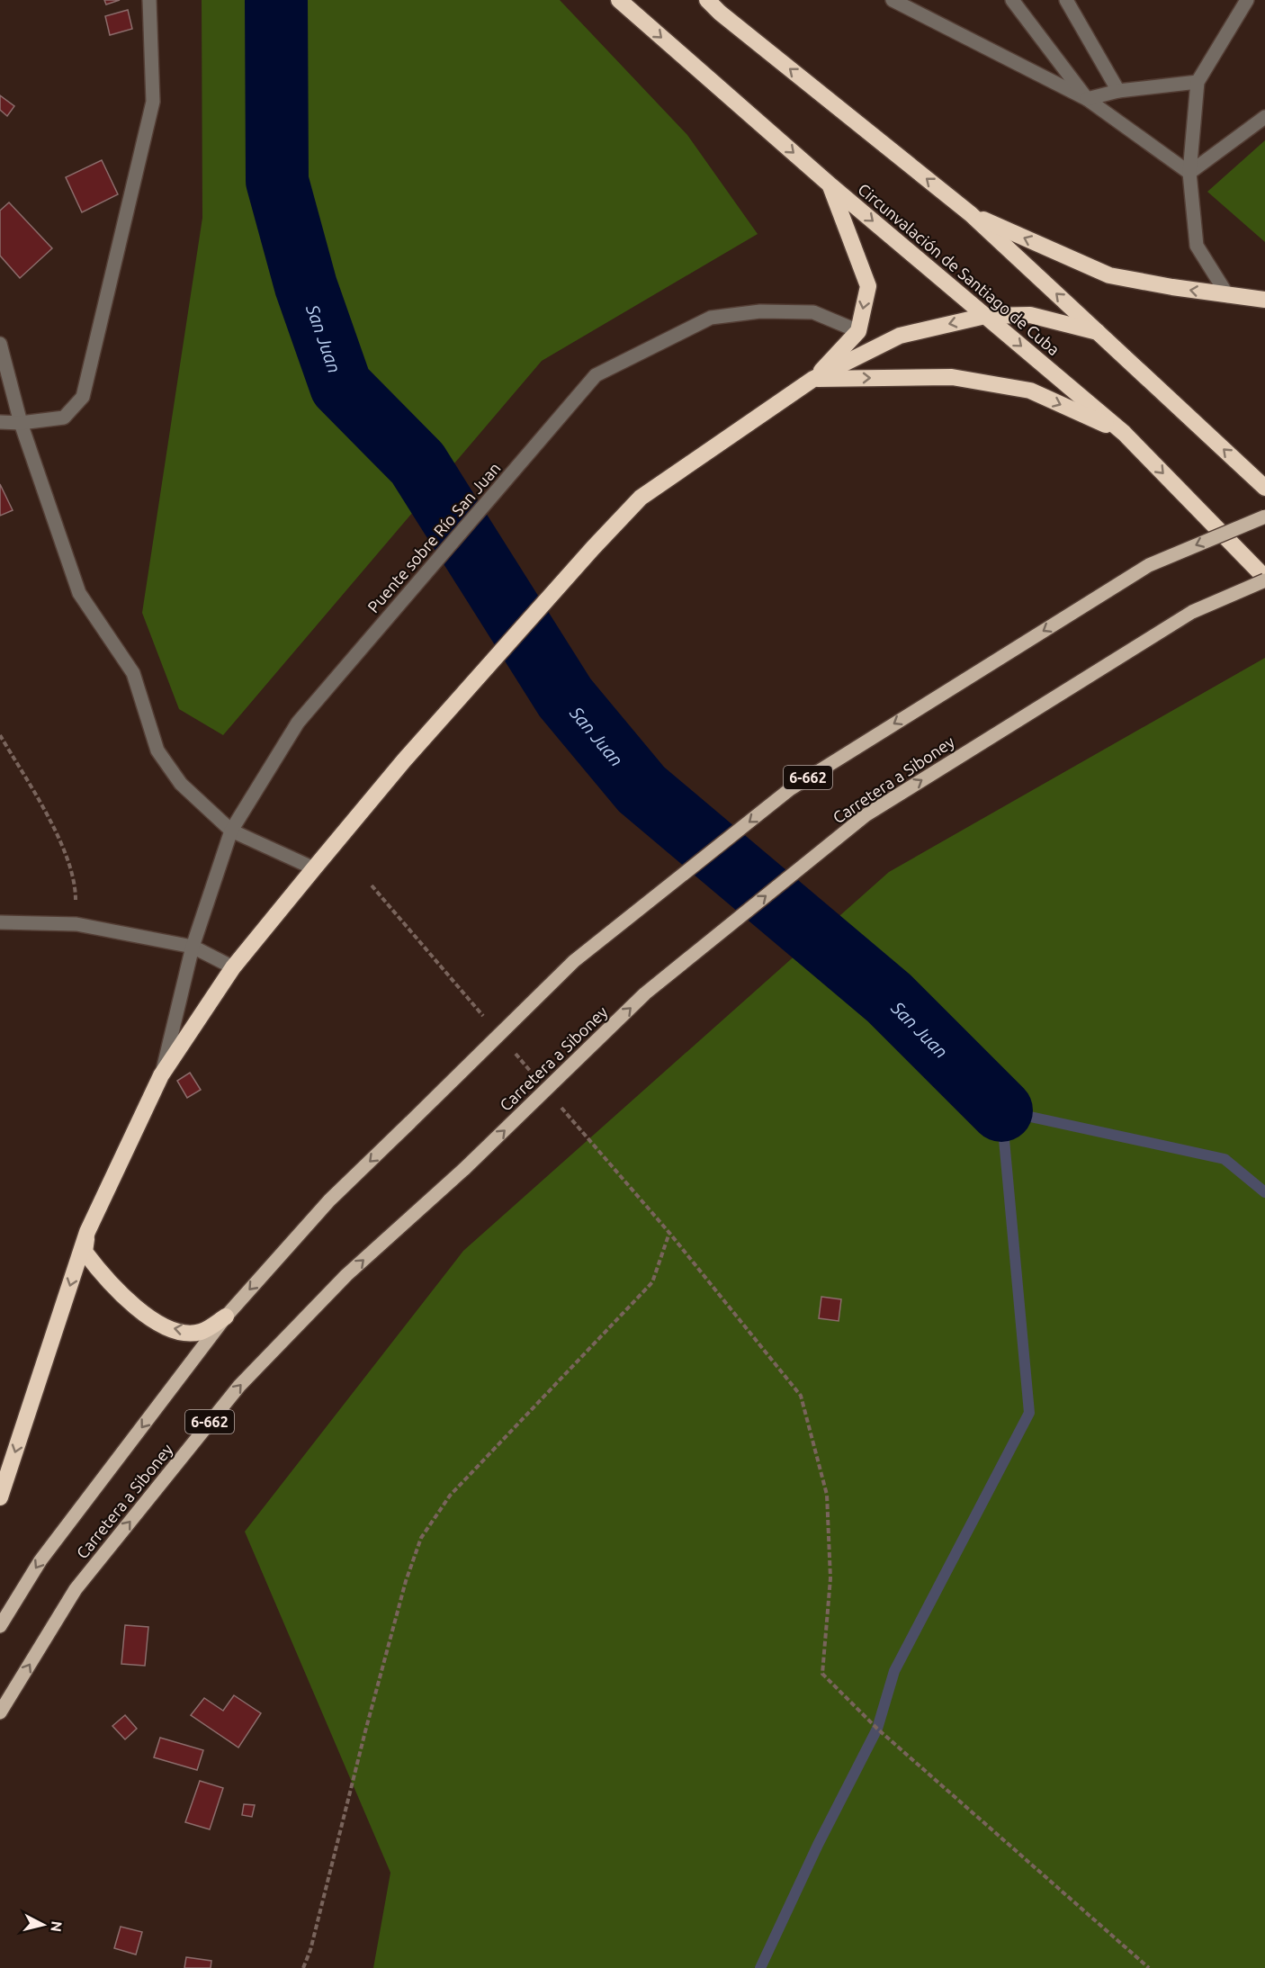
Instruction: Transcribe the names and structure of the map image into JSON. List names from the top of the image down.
{
  "streets": {
    "highway": ["Circunvalación de Santiago de Cuba"],
    "main road": ["6-662", "Carretera a Siboney"],
    "street": ["Puente sobre Río San Juan"]
  },
  "crossings": [
    ["Circunvalación de Santiago de Cuba", "Carretera a Siboney"]
  ],
  "water": ["San Juan"],
  "north": "right"
}
